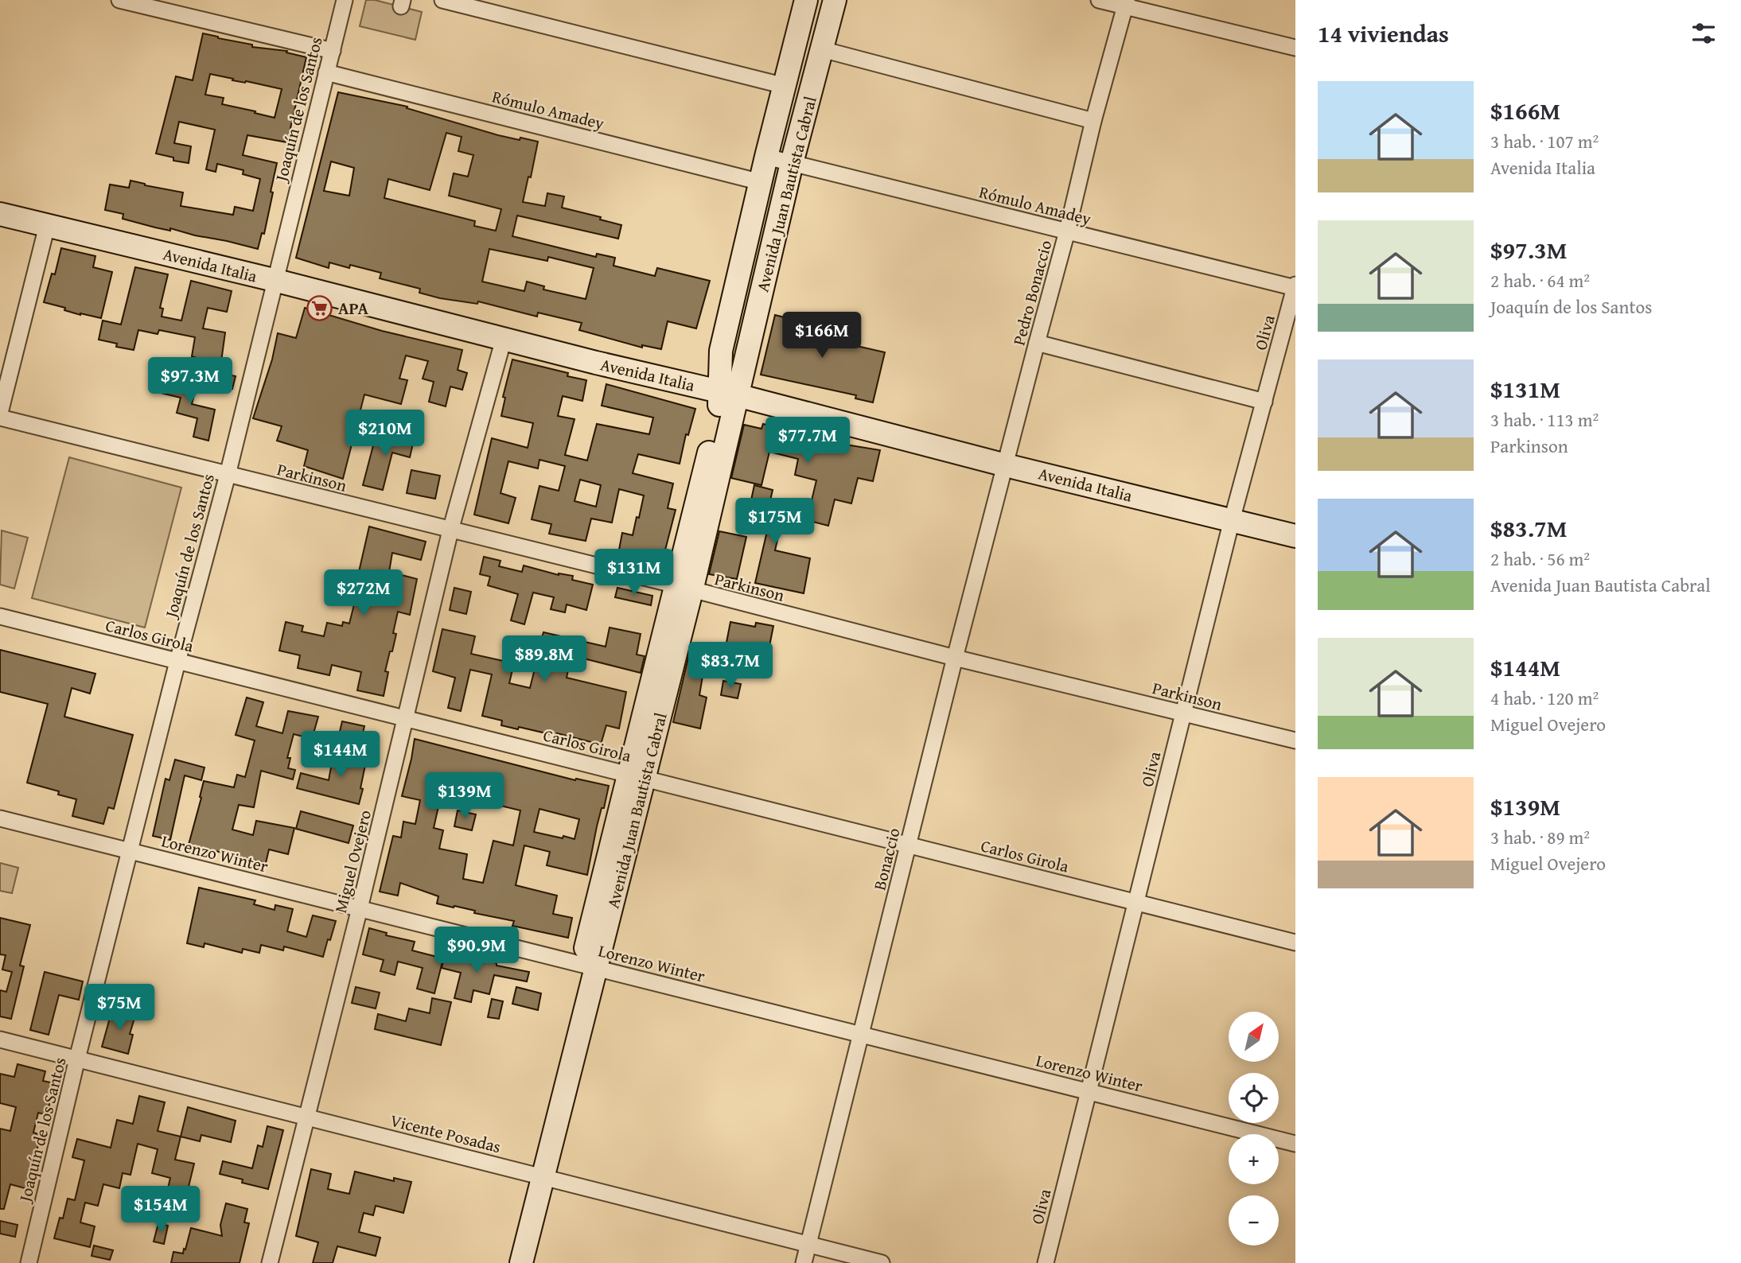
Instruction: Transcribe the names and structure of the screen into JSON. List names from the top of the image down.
{
  "streets": {
    "main road": ["Avenida Juan Bautista Cabral", "Avenida Italia"],
    "street": [
      "Joaquín de los Santos",
      "Rómulo Amadey",
      "Pedro Bonaccio",
      "Oliva",
      "Parkinson",
      "Carlos Girola",
      "Lorenzo Winter",
      "Bonaccio",
      "Miguel Ovejero",
      "Vicente Posadas"
    ]
  },
  "crossings": [
    ["Joaquín de los Santos", "Rómulo Amadey"],
    ["Joaquín de los Santos", "Avenida Italia"],
    ["Joaquín de los Santos", "Parkinson"],
    ["Joaquín de los Santos", "Carlos Girola"],
    ["Joaquín de los Santos", "Lorenzo Winter"],
    ["Joaquín de los Santos", "Vicente Posadas"],
    ["Rómulo Amadey", "Avenida Juan Bautista Cabral"],
    ["Rómulo Amadey", "Pedro Bonaccio"],
    ["Rómulo Amadey", "Oliva"],
    ["Avenida Juan Bautista Cabral", "Avenida Italia"],
    ["Avenida Juan Bautista Cabral", "Parkinson"],
    ["Avenida Juan Bautista Cabral", "Carlos Girola"],
    ["Avenida Juan Bautista Cabral", "Lorenzo Winter"],
    ["Avenida Juan Bautista Cabral", "Vicente Posadas"],
    ["Avenida Italia", "Pedro Bonaccio"],
    ["Avenida Italia", "Oliva"],
    ["Avenida Italia", "Bonaccio"],
    ["Avenida Italia", "Miguel Ovejero"],
    ["Pedro Bonaccio", "Bonaccio"],
    ["Oliva", "Parkinson"],
    ["Oliva", "Carlos Girola"],
    ["Oliva", "Lorenzo Winter"],
    ["Parkinson", "Bonaccio"],
    ["Parkinson", "Miguel Ovejero"],
    ["Carlos Girola", "Bonaccio"],
    ["Carlos Girola", "Miguel Ovejero"],
    ["Lorenzo Winter", "Bonaccio"],
    ["Lorenzo Winter", "Miguel Ovejero"],
    ["Bonaccio", "Vicente Posadas"],
    ["Miguel Ovejero", "Vicente Posadas"]
  ],
  "places": {
    "supermarket": ["APA"]
  },
  "north": "top right",
  "page": {
    "heading": "14 viviendas",
    "list": [
      {
        "name": "$166M",
        "note": "3 hab. · 107 m² · Avenida Italia"
      },
      {
        "name": "$97.3M",
        "note": "2 hab. · 64 m² · Joaquín de los Santos"
      },
      {
        "name": "$131M",
        "note": "3 hab. · 113 m² · Parkinson"
      },
      {
        "name": "$83.7M",
        "note": "2 hab. · 56 m² · Avenida Juan Bautista Cabral"
      },
      {
        "name": "$144M",
        "note": "4 hab. · 120 m² · Miguel Ovejero"
      },
      {
        "name": "$139M",
        "note": "3 hab. · 89 m² · Miguel Ovejero"
      }
    ],
    "price": [
      "$166M",
      "$97.3M",
      "$210M",
      "$77.7M",
      "$175M",
      "$131M",
      "$272M",
      "$89.8M",
      "$83.7M",
      "$144M",
      "$139M",
      "$90.9M",
      "$75M",
      "$154M"
    ],
    "map_buttons": ["+", "−"]
  }
}
